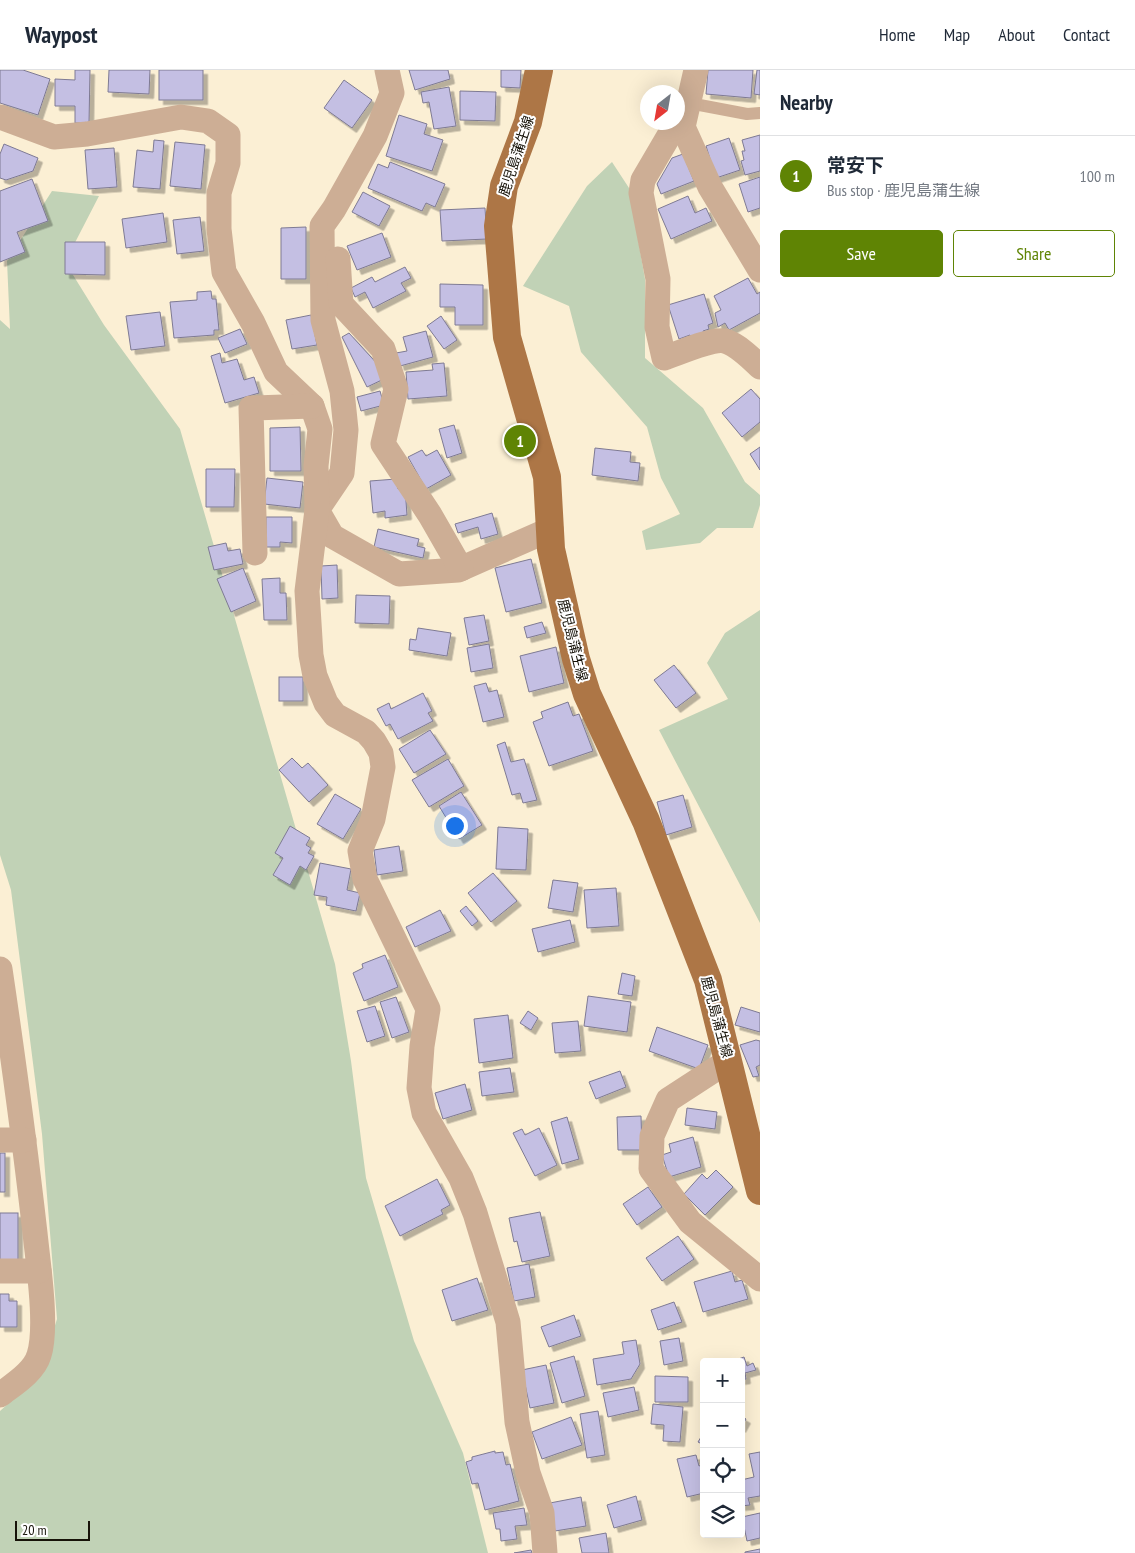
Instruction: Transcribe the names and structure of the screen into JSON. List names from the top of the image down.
{
  "streets": {
    "main road": ["鹿児島蒲生線"]
  },
  "scale_bar": "20 m",
  "north": "bottom left",
  "page": {
    "header": "Waypost",
    "nav": [
      "Home",
      "Map",
      "About",
      "Contact"
    ],
    "heading": "Nearby",
    "list": [
      {
        "mark": "1",
        "name": "常安下",
        "note": "Bus stop · 鹿児島蒲生線",
        "value": "100 m"
      }
    ],
    "buttons": ["Save", "Share"],
    "pins": "1",
    "map_buttons": ["+", "−"],
    "scale": "20 m"
  }
}
